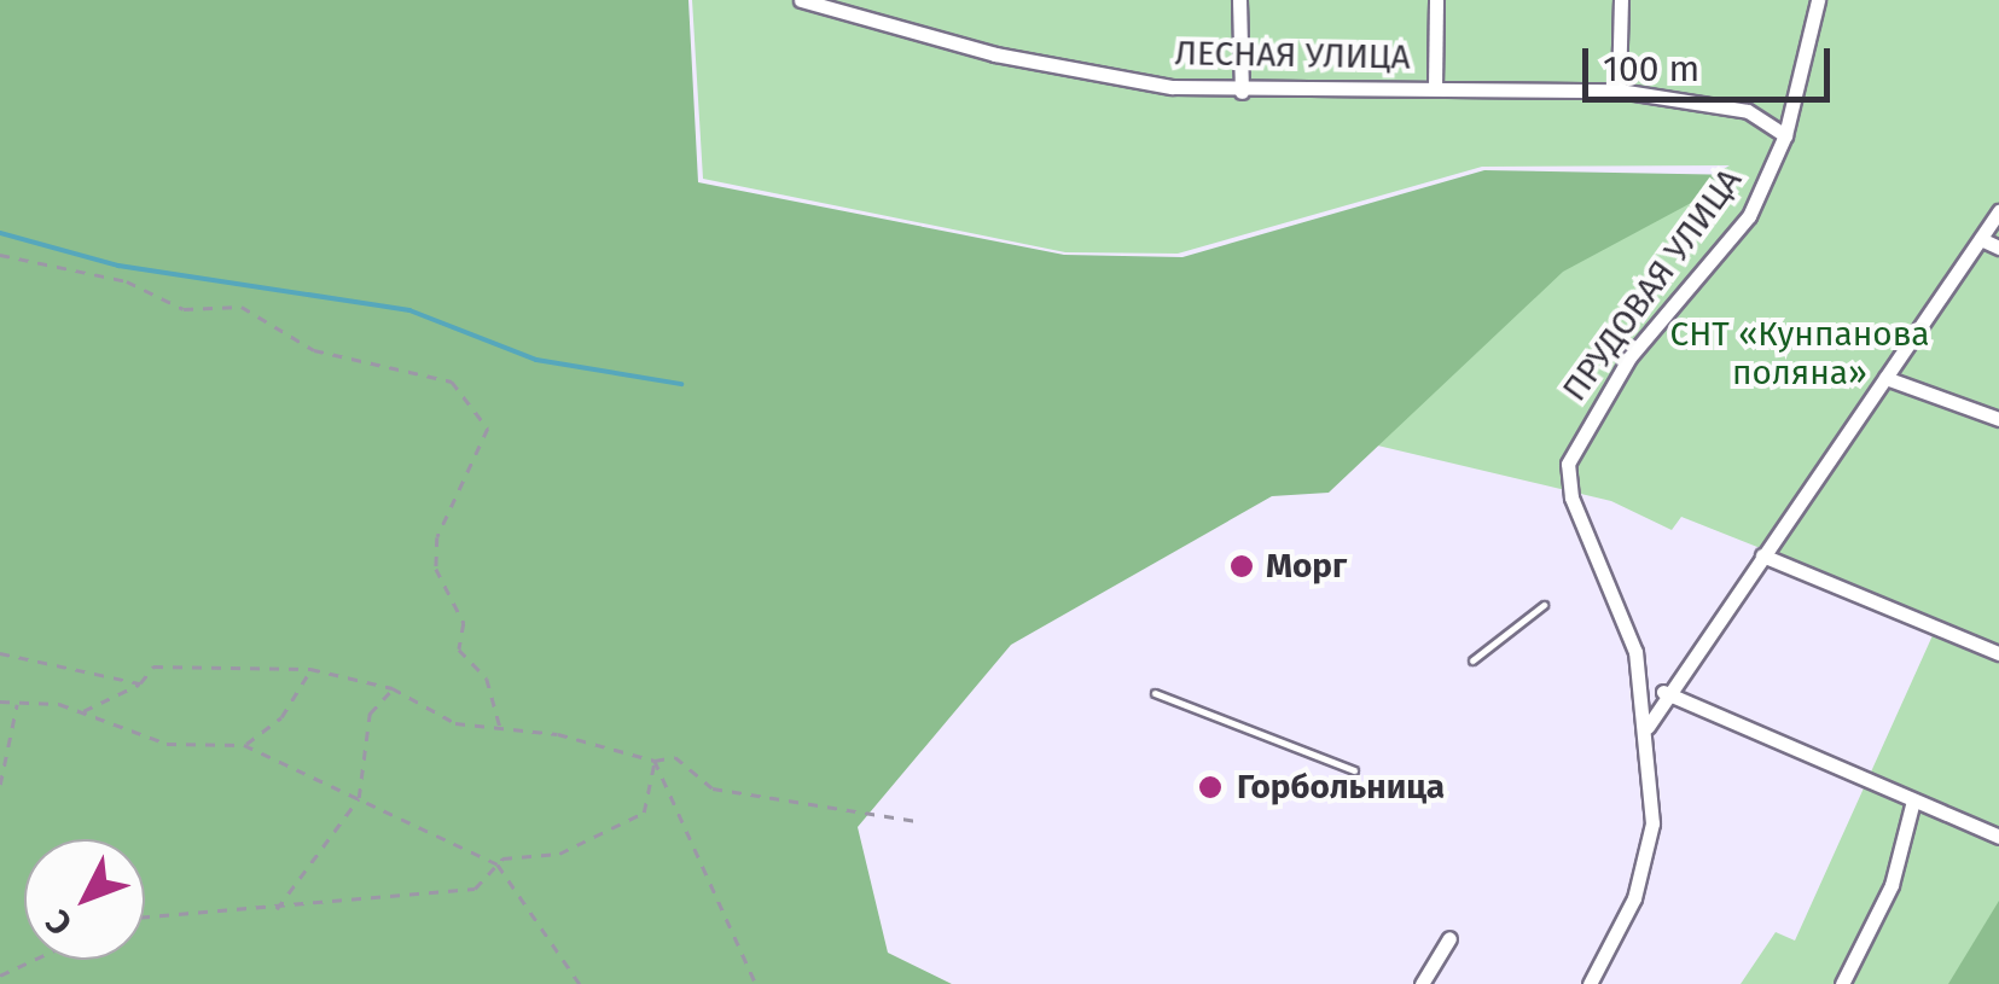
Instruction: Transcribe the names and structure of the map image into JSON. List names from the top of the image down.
{
  "streets": {
    "street": ["ЛЕСНАЯ УЛИЦА", "ПРУДОВАЯ УЛИЦА"]
  },
  "crossings": [
    ["ЛЕСНАЯ УЛИЦА", "ПРУДОВАЯ УЛИЦА"]
  ],
  "parks": ["СНТ «Кунпанова поляна»"],
  "places": ["Морг", "Горбольница"],
  "scale_bar": "100 m",
  "north": "bottom left"
}
